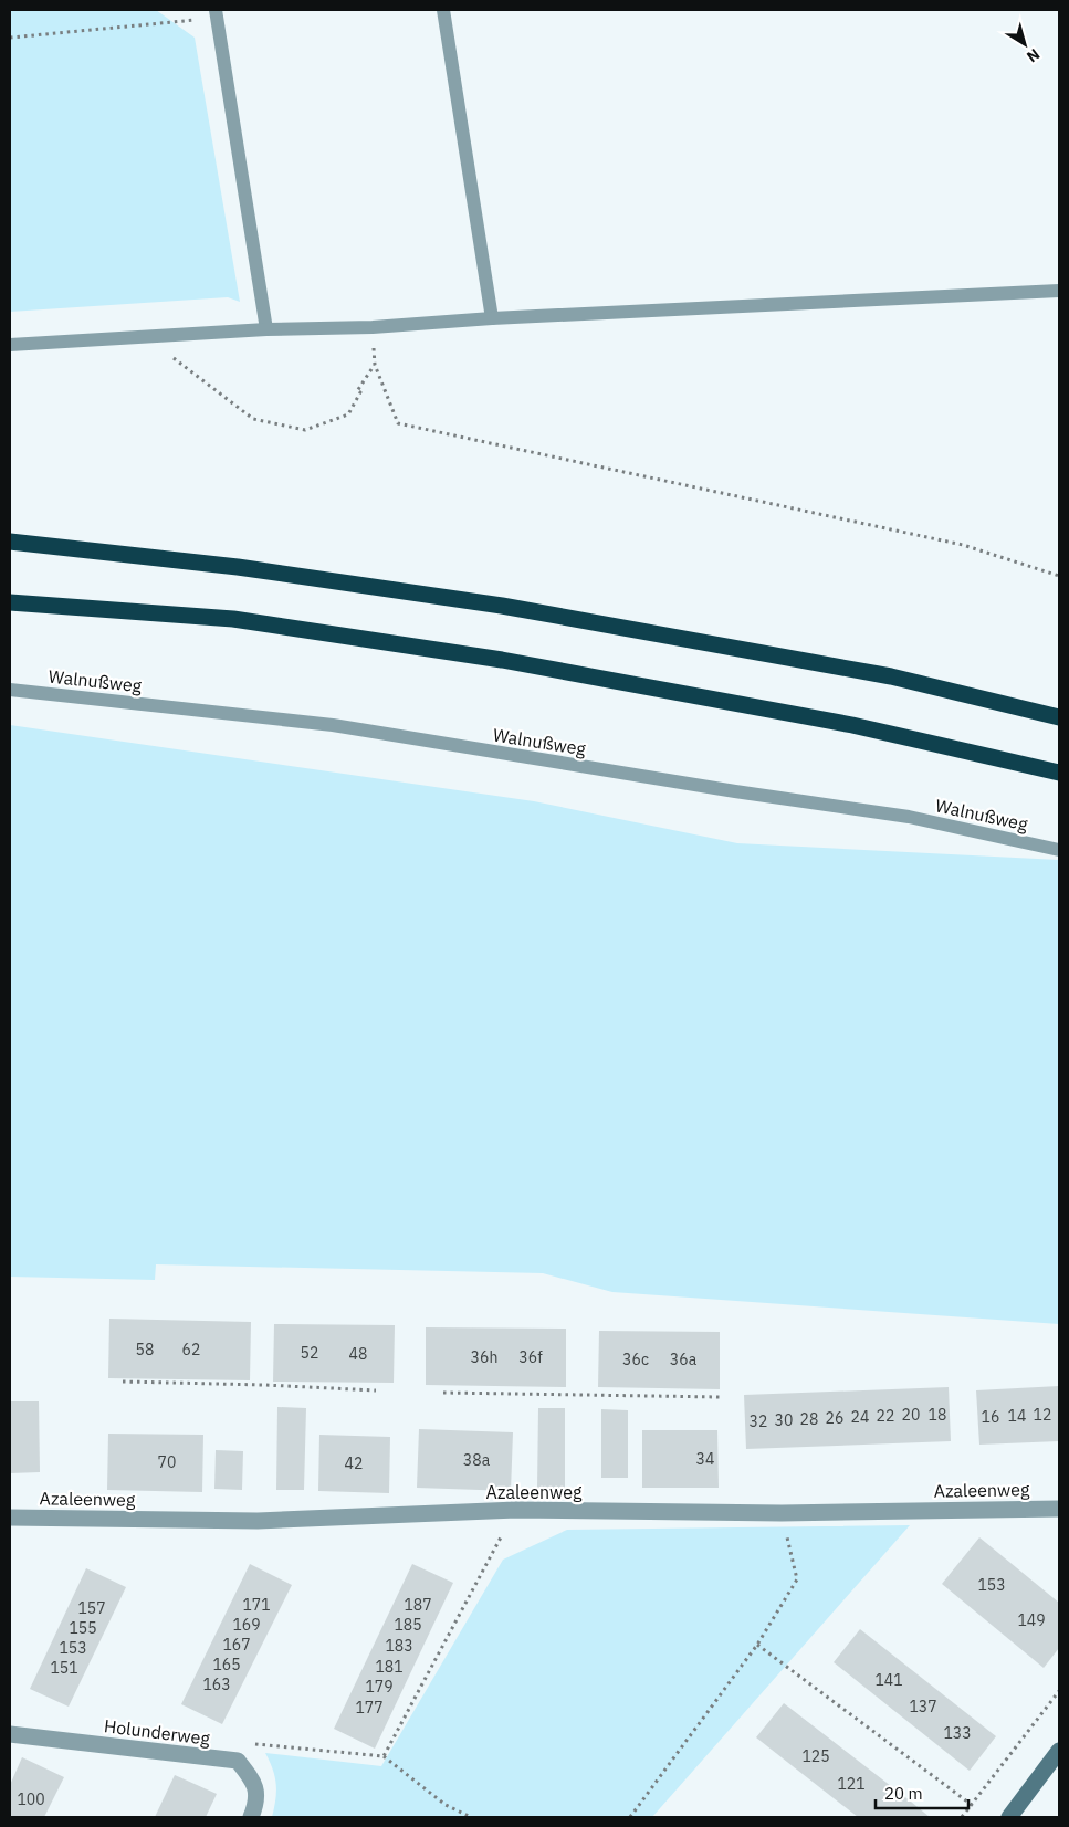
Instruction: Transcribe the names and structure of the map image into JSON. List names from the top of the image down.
{
  "streets": {
    "street": ["Azaleenweg", "Holunderweg"],
    "lane": ["Walnußweg"]
  },
  "house_numbers": [
    "58",
    "62",
    "52",
    "48",
    "36h",
    "36f",
    "36c",
    "36a",
    "20",
    "18",
    "12",
    "22",
    "14",
    "24",
    "16",
    "26",
    "28",
    "30",
    "32",
    "34",
    "38a",
    "70",
    "42",
    "153",
    "171",
    "187",
    "157",
    "149",
    "169",
    "185",
    "155",
    "167",
    "183",
    "153",
    "165",
    "181",
    "151",
    "141",
    "163",
    "179",
    "137",
    "177",
    "133",
    "125",
    "121",
    "100"
  ],
  "scale_bar": "20 m",
  "north": "bottom right"
}
